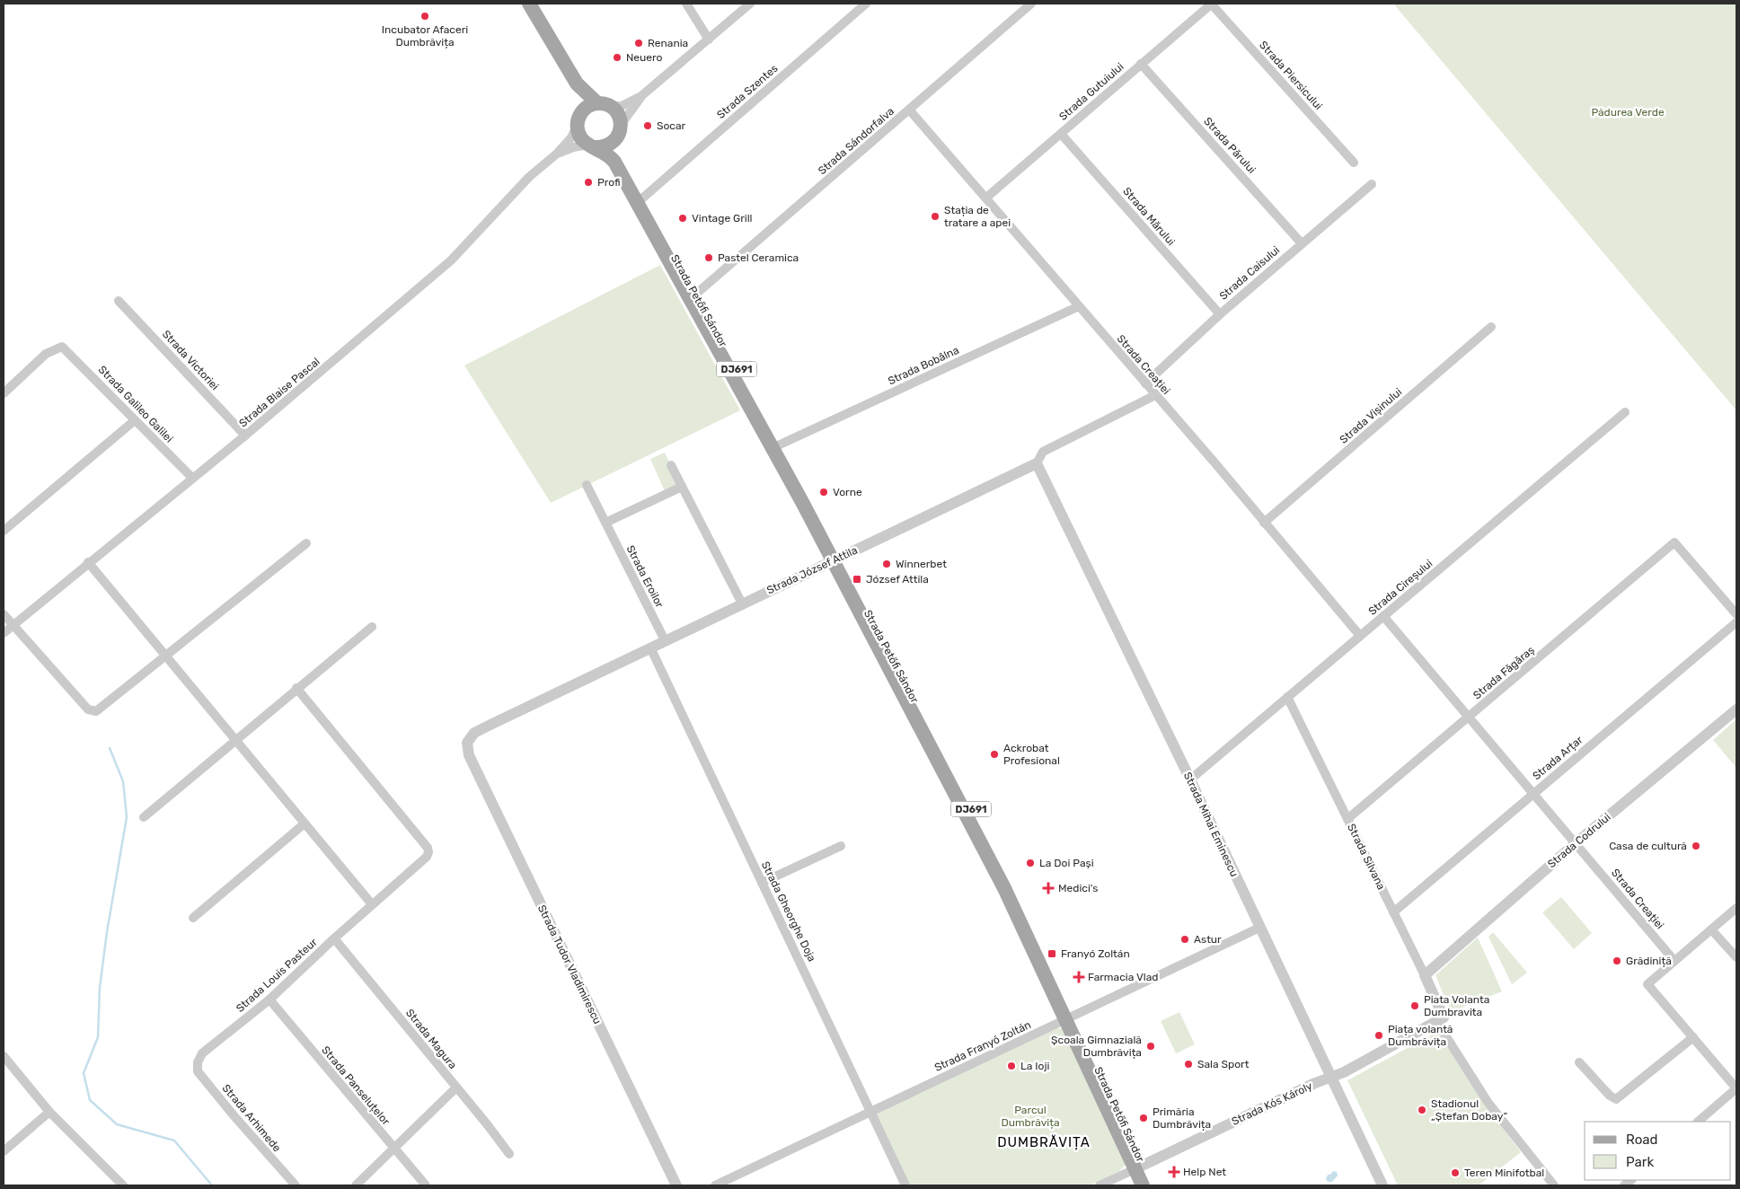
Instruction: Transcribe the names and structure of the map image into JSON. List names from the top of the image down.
{
  "streets": {
    "main road": ["Strada Petőfi Sándor", "DJ691"],
    "street": [
      "Strada Piersicului",
      "Strada Szentes",
      "Strada Gutuiului",
      "Strada Sándorfalva",
      "Strada Părului",
      "Strada Mărului",
      "Strada Caisului",
      "Strada Victoriei",
      "Strada Creației",
      "Strada Bobâlna",
      "Strada Blaise Pascal",
      "Strada Galileo Galilei",
      "Strada Vișinului",
      "Strada József Attila",
      "Strada Eroilor",
      "Strada Cireșului",
      "Strada Făgăraș",
      "Strada Arțar",
      "Strada Mihai Eminescu",
      "Strada Codrului",
      "Strada Silvana",
      "Strada Gheorghe Doja",
      "Strada Tudor Vladimirescu",
      "Strada Louis Pasteur",
      "Strada Magura",
      "Strada Franyó Zoltán",
      "Strada Panseluțelor",
      "Strada Kós Károly",
      "Strada Arhimede"
    ]
  },
  "crossings": [
    ["Strada Piersicului", "Strada Gutuiului"],
    ["Strada Szentes", "Strada Petőfi Sándor"],
    ["Strada Gutuiului", "Strada Părului"],
    ["Strada Gutuiului", "Strada Mărului"],
    ["Strada Gutuiului", "Strada Creației"],
    ["Strada Sándorfalva", "Strada Petőfi Sándor"],
    ["Strada Sándorfalva", "Strada Creației"],
    ["Strada Părului", "Strada Caisului"],
    ["Strada Mărului", "Strada Caisului"],
    ["Strada Caisului", "Strada Creației"],
    ["Strada Petőfi Sándor", "Strada Bobâlna"],
    ["Strada Petőfi Sándor", "DJ691"],
    ["Strada Petőfi Sándor", "Strada Blaise Pascal"],
    ["Strada Petőfi Sándor", "Strada József Attila"],
    ["Strada Petőfi Sándor", "Strada Franyó Zoltán"],
    ["Strada Petőfi Sándor", "Strada Kós Károly"],
    ["Strada Victoriei", "Strada Blaise Pascal"],
    ["Strada Creației", "Strada Bobâlna"],
    ["Strada Creației", "Strada Vișinului"],
    ["Strada Creației", "Strada József Attila"],
    ["Strada Creației", "Strada Cireșului"],
    ["Strada Creației", "Strada Făgăraș"],
    ["Strada Creației", "Strada Arțar"],
    ["Strada Creației", "Strada Codrului"],
    ["DJ691", "Strada Blaise Pascal"],
    ["Strada Blaise Pascal", "Strada Galileo Galilei"],
    ["Strada József Attila", "Strada Eroilor"],
    ["Strada József Attila", "Strada Mihai Eminescu"],
    ["Strada József Attila", "Strada Gheorghe Doja"],
    ["Strada József Attila", "Strada Tudor Vladimirescu"],
    ["Strada Cireșului", "Strada Mihai Eminescu"],
    ["Strada Cireșului", "Strada Silvana"],
    ["Strada Făgăraș", "Strada Silvana"],
    ["Strada Arțar", "Strada Silvana"],
    ["Strada Mihai Eminescu", "Strada Franyó Zoltán"],
    ["Strada Mihai Eminescu", "Strada Kós Károly"],
    ["Strada Codrului", "Strada Silvana"],
    ["Strada Silvana", "Strada Kós Károly"],
    ["Strada Gheorghe Doja", "Strada Franyó Zoltán"],
    ["Strada Louis Pasteur", "Strada Magura"],
    ["Strada Louis Pasteur", "Strada Panseluțelor"],
    ["Strada Louis Pasteur", "Strada Arhimede"]
  ],
  "districts": ["DUMBRĂVIȚA"],
  "parks": ["Pădurea Verde", "Parcul Dumbrăvița"],
  "places": {
    "other": [
      "Incubator Afaceri Dumbrăvița",
      "Renania",
      "Neuero",
      "Socar",
      "Profi",
      "Stația de tratare a apei",
      "Vintage Grill",
      "Pastel Ceramica",
      "Vorne",
      "Winnerbet",
      "Ackrobat Profesional",
      "Casa de cultură",
      "La Doi Pași",
      "Astur",
      "Grădiniță",
      "Piata Volanta Dumbravita",
      "Piața volantă Dumbrăvița",
      "Școala Gimnazială Dumbrăvița",
      "Sala Sport",
      "La Ioji",
      "Stadionul „Ștefan Dobay”",
      "Primăria Dumbrăvița",
      "Teren Minifotbal"
    ],
    "transit": ["József Attila", "Franyó Zoltán"],
    "health": ["Medici's", "Farmacia Vlad", "Help Net"]
  },
  "legend": ["Road", "Park"]
}
